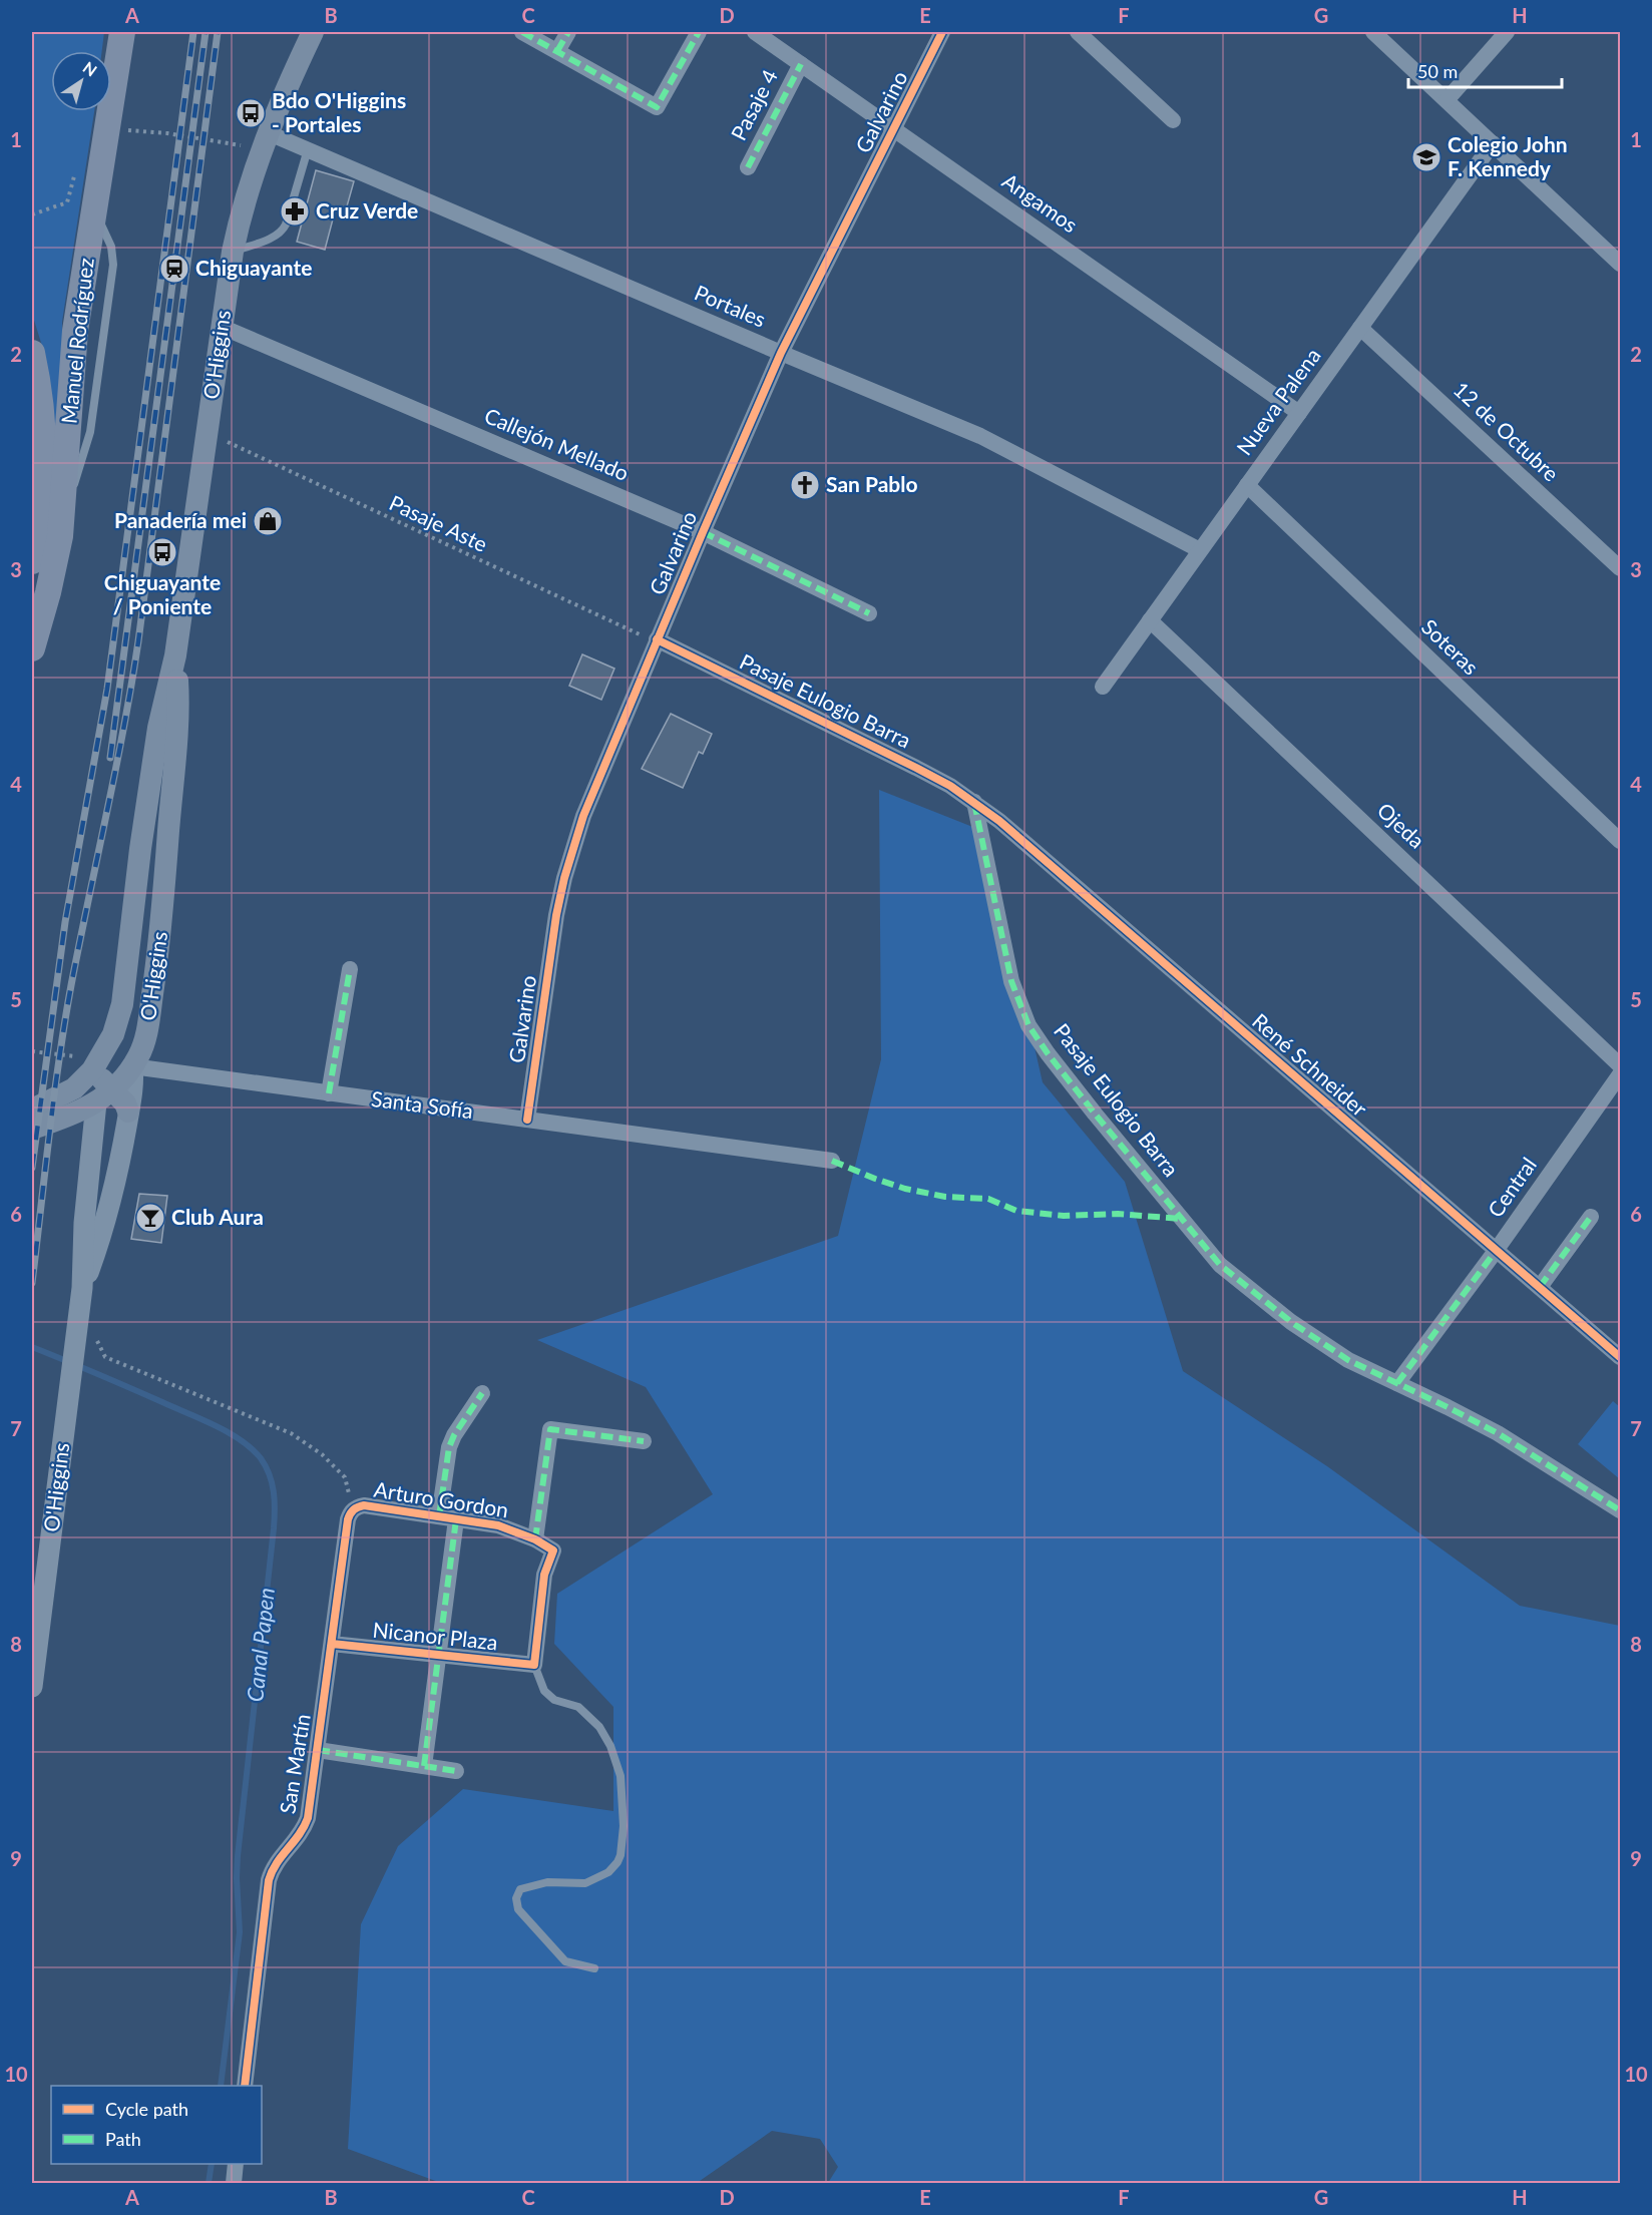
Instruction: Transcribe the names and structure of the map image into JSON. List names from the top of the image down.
{
  "streets": {
    "main road": ["Manuel Rodríguez", "O'Higgins"],
    "street": [
      "Pasaje 4",
      "Galvarino",
      "Angamos",
      "Portales",
      "Nueva Palena",
      "12 de Octubre",
      "Callejón Mellado",
      "Soteras",
      "Pasaje Eulogio Barra",
      "Ojeda",
      "René Schneider",
      "Santa Sofía",
      "Central",
      "Arturo Gordon",
      "Nicanor Plaza",
      "San Martín"
    ],
    "path": ["Pasaje Aste"]
  },
  "crossings": [
    ["Pasaje 4", "Angamos"],
    ["Galvarino", "Angamos"],
    ["Galvarino", "Portales"],
    ["Galvarino", "Callejón Mellado"],
    ["Galvarino", "Pasaje Aste"],
    ["Galvarino", "Pasaje Eulogio Barra"],
    ["Galvarino", "Santa Sofía"],
    ["Angamos", "Nueva Palena"],
    ["Portales", "O'Higgins"],
    ["Portales", "Nueva Palena"],
    ["O'Higgins", "Callejón Mellado"],
    ["O'Higgins", "Pasaje Aste"],
    ["O'Higgins", "Santa Sofía"],
    ["Nueva Palena", "12 de Octubre"],
    ["Nueva Palena", "Soteras"],
    ["Nueva Palena", "Ojeda"],
    ["Pasaje Aste", "Pasaje Eulogio Barra"],
    ["Pasaje Eulogio Barra", "René Schneider"],
    ["Pasaje Eulogio Barra", "Central"],
    ["René Schneider", "Central"],
    ["Arturo Gordon", "Nicanor Plaza"],
    ["Arturo Gordon", "San Martín"],
    ["Nicanor Plaza", "San Martín"]
  ],
  "water": ["Canal Papen"],
  "places": {
    "bus stop": ["Bdo O'Higgins - Portales", "Chiguayante / Poniente"],
    "school or university": ["Colegio John F. Kennedy"],
    "pharmacy": ["Cruz Verde"],
    "station": ["Chiguayante"],
    "church": ["San Pablo"],
    "shop": ["Panadería mei"],
    "bar": ["Club Aura"]
  },
  "legend": ["Cycle path", "Path"],
  "scale_bar": "50 m",
  "north": "top right",
  "grid": {
    "columns": [
      "A",
      "B",
      "C",
      "D",
      "E",
      "F",
      "G",
      "H"
    ],
    "rows": [
      "1",
      "2",
      "3",
      "4",
      "5",
      "6",
      "7",
      "8",
      "9",
      "10"
    ]
  }
}
